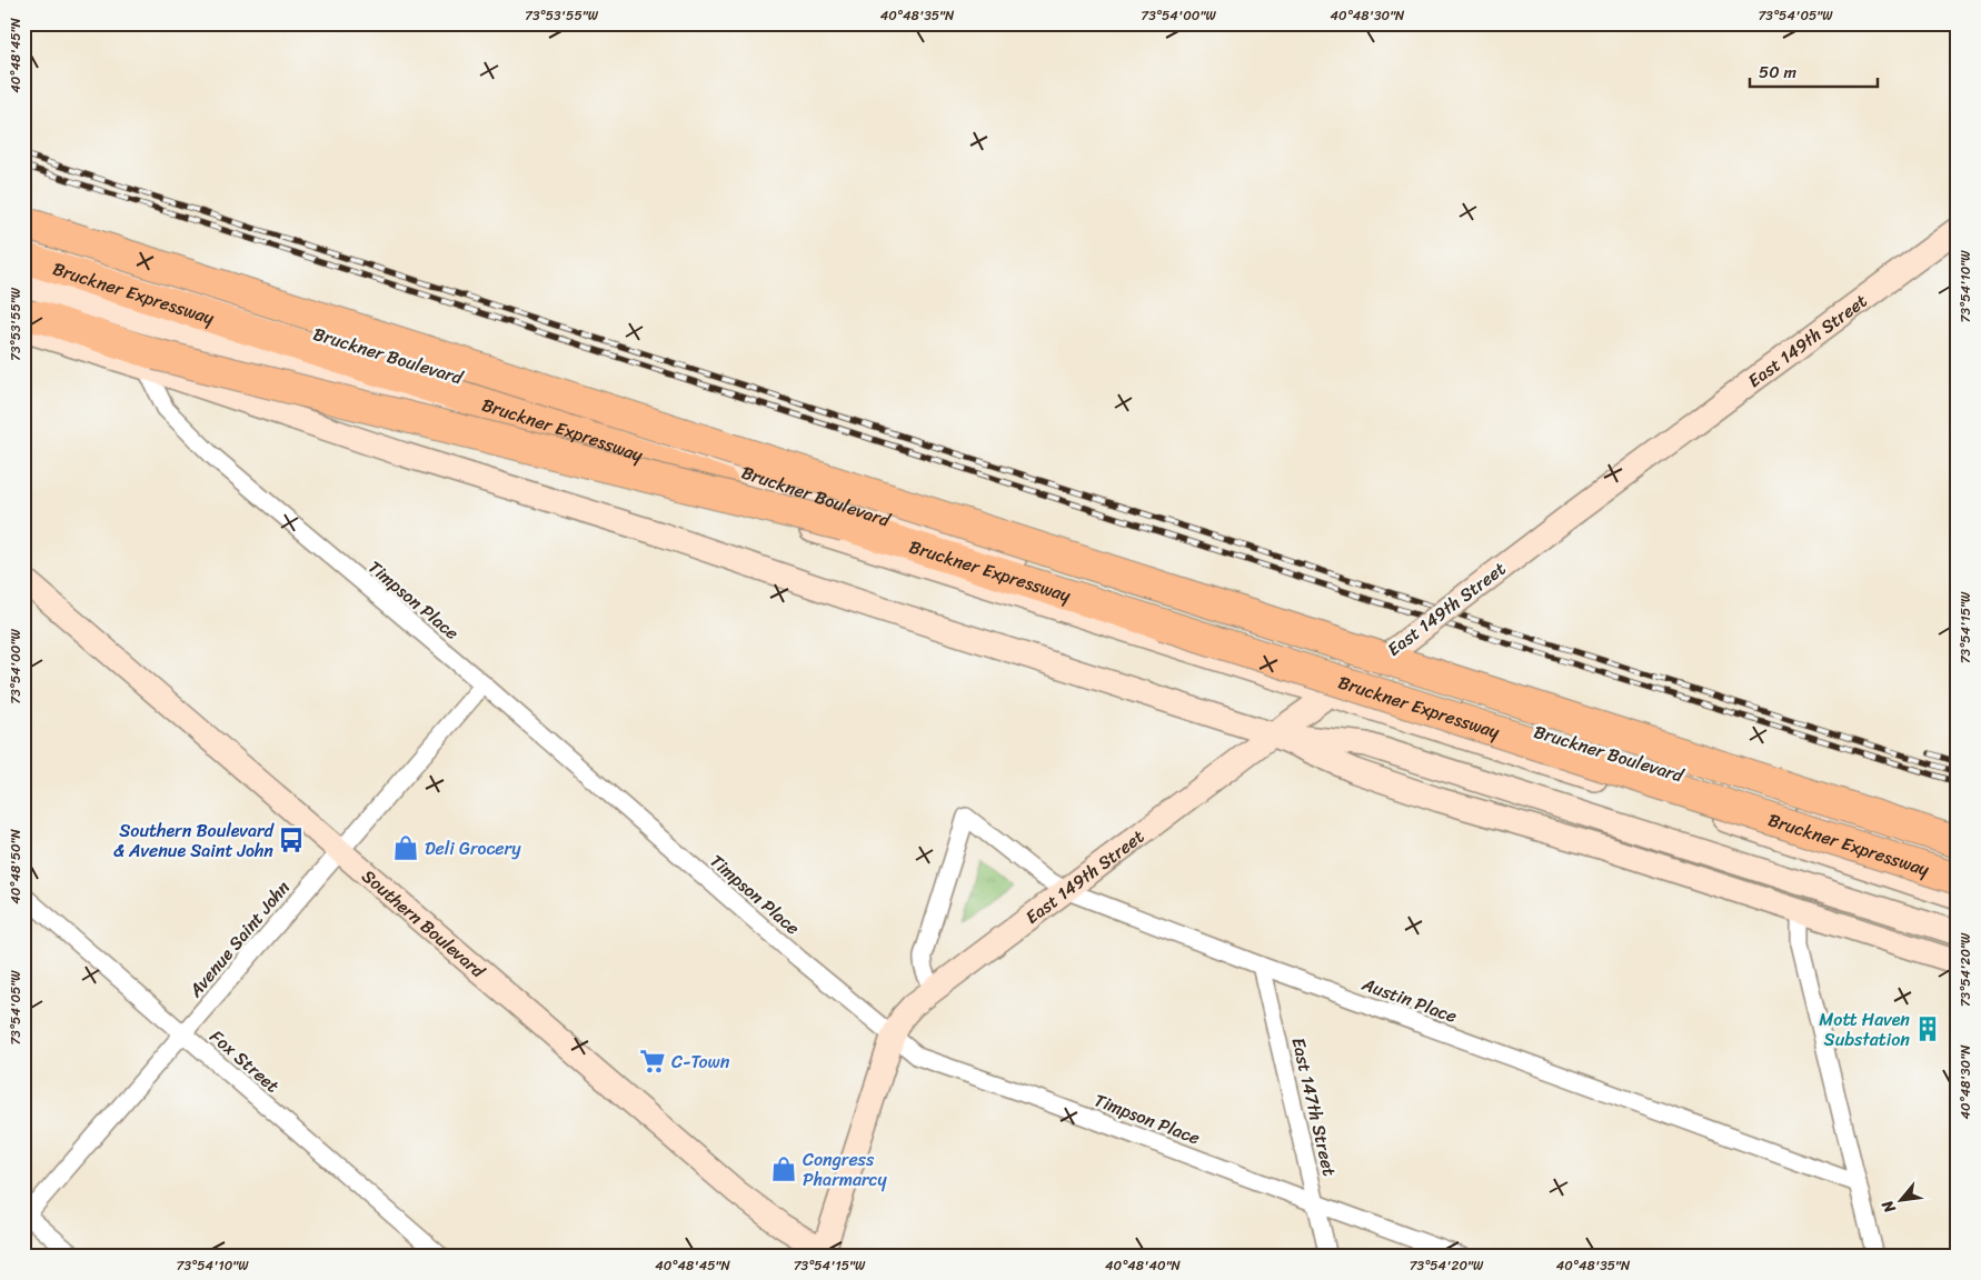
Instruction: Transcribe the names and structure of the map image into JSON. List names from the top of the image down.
{
  "streets": {
    "highway": ["Bruckner Expressway"],
    "main road": ["East 149th Street", "Bruckner Boulevard", "Southern Boulevard"],
    "street": [
      "Timpson Place",
      "Avenue Saint John",
      "Austin Place",
      "Fox Street",
      "East 147th Street"
    ]
  },
  "crossings": [
    ["East 149th Street", "Bruckner Boulevard"],
    ["East 149th Street", "Timpson Place"],
    ["East 149th Street", "Southern Boulevard"],
    ["East 149th Street", "Austin Place"],
    ["Timpson Place", "Avenue Saint John"],
    ["Timpson Place", "East 147th Street"],
    ["Southern Boulevard", "Avenue Saint John"],
    ["Avenue Saint John", "Fox Street"],
    ["Austin Place", "East 147th Street"]
  ],
  "places": {
    "bus stop": ["Southern Boulevard & Avenue Saint John"],
    "shop": ["Deli Grocery", "Congress Pharmarcy"],
    "building": ["Mott Haven Substation"],
    "supermarket": ["C-Town"]
  },
  "scale_bar": "50 m",
  "north": "bottom left",
  "coordinates": [
    "73°53'55\"W",
    "40°48'35\"N",
    "73°54'00\"W",
    "40°48'30\"N",
    "73°54'05\"W",
    "40°48'45\"N",
    "73°54'10\"W",
    "73°54'15\"W",
    "40°48'50\"N",
    "73°54'20\"W",
    "40°48'40\"N"
  ]
}
